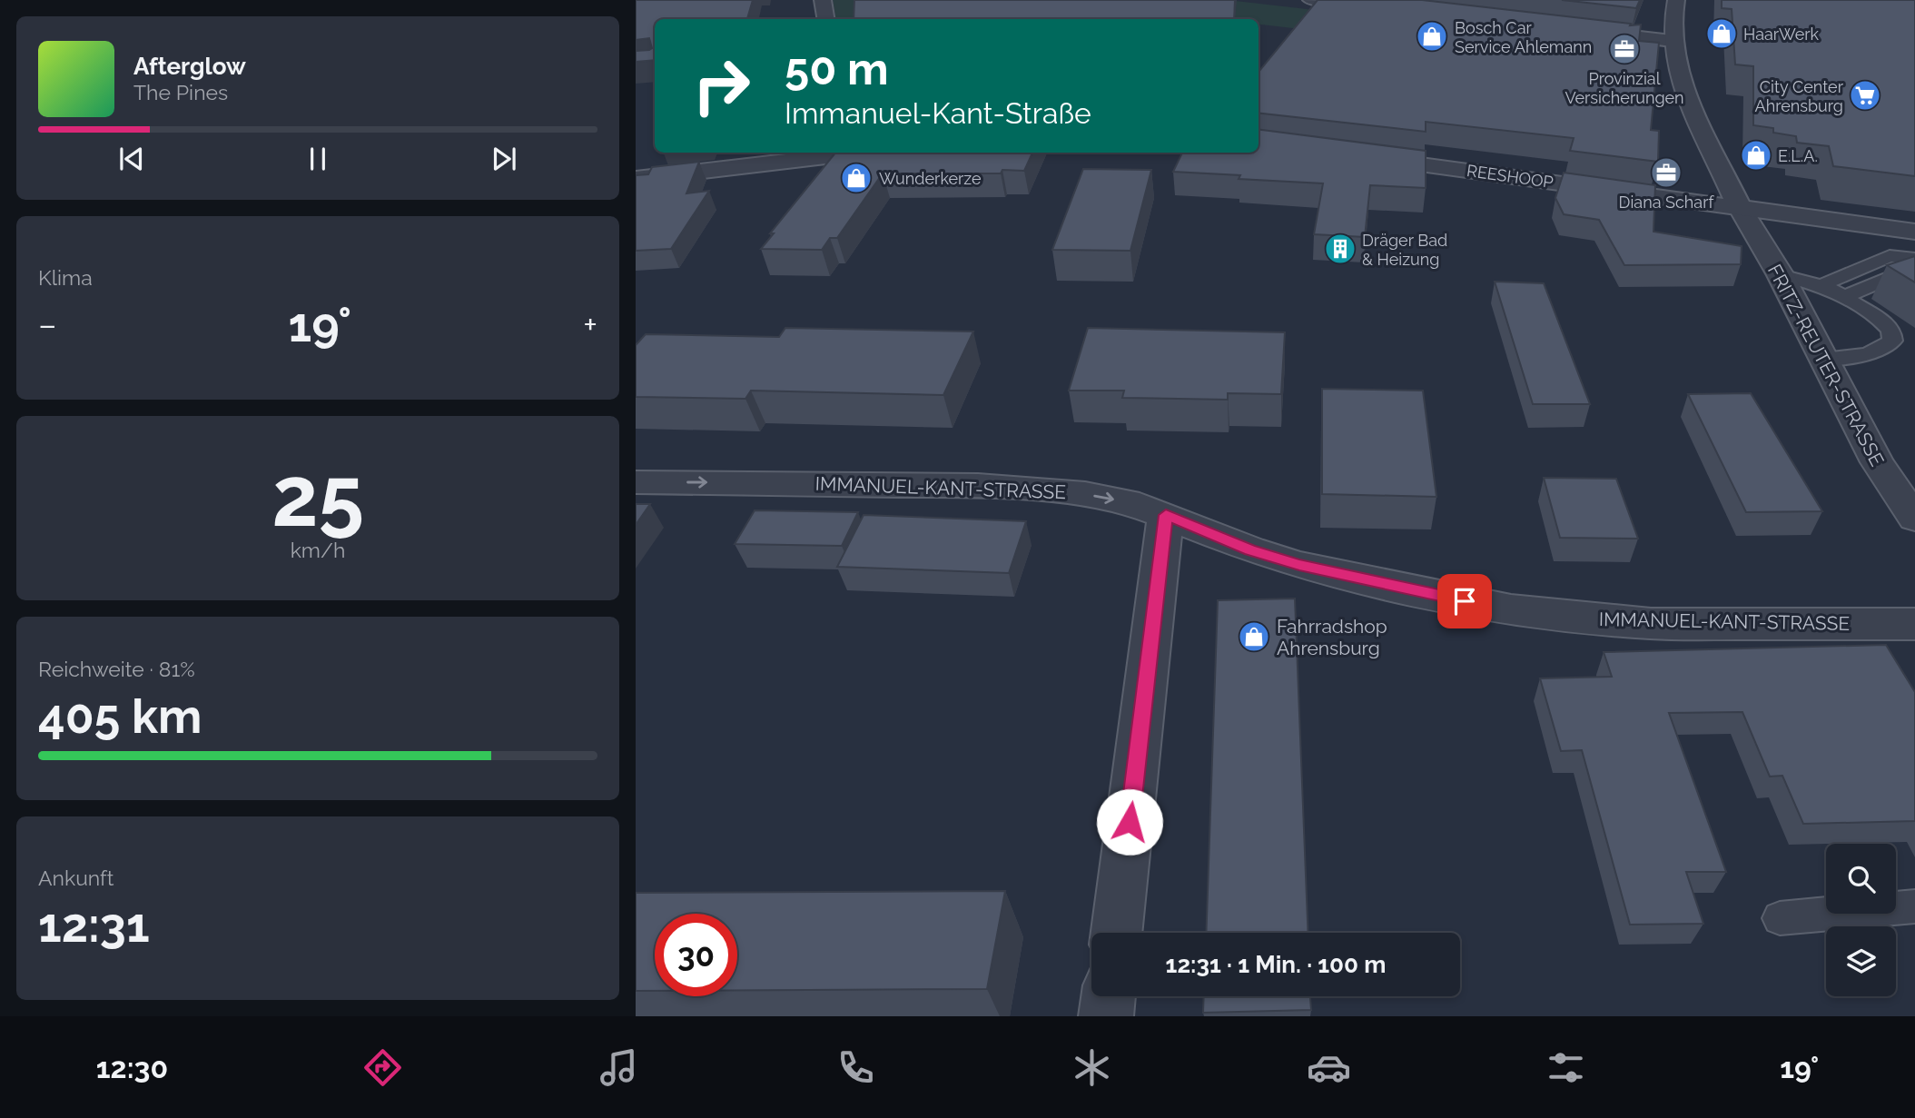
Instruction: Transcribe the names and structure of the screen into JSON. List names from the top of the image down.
{
  "streets": {
    "street": ["REESHOOP", "FRITZ-REUTER-STRASSE", "IMMANUEL-KANT-STRASSE"]
  },
  "crossings": [
    ["REESHOOP", "FRITZ-REUTER-STRASSE"]
  ],
  "one_way": ["IMMANUEL-KANT-STRASSE"],
  "places": {
    "shop": [
      "HaarWerk",
      "Bosch Car Service Ahlemann",
      "E.L.A.",
      "Wunderkerze",
      "Fahrradshop Ahrensburg"
    ],
    "office": ["Provinzial Versicherungen", "Diana Scharf"],
    "supermarket": ["City Center Ahrensburg"],
    "building": ["Dräger Bad & Heizung"]
  },
  "page": {
    "turn": ["50 m", "Immanuel-Kant-Straße"],
    "song": ["Afterglow", "The Pines"],
    "tile": [
      "Klima",
      ["25", "km/h"],
      ["Reichweite · 81%", "405 km"],
      ["Ankunft", "12:31"]
    ],
    "heat": ["−", "19°", "+"],
    "limit": "30",
    "trip": "12:31 · 1 Min. · 100 m",
    "tabs": ["12:30", "19°"]
  }
}
